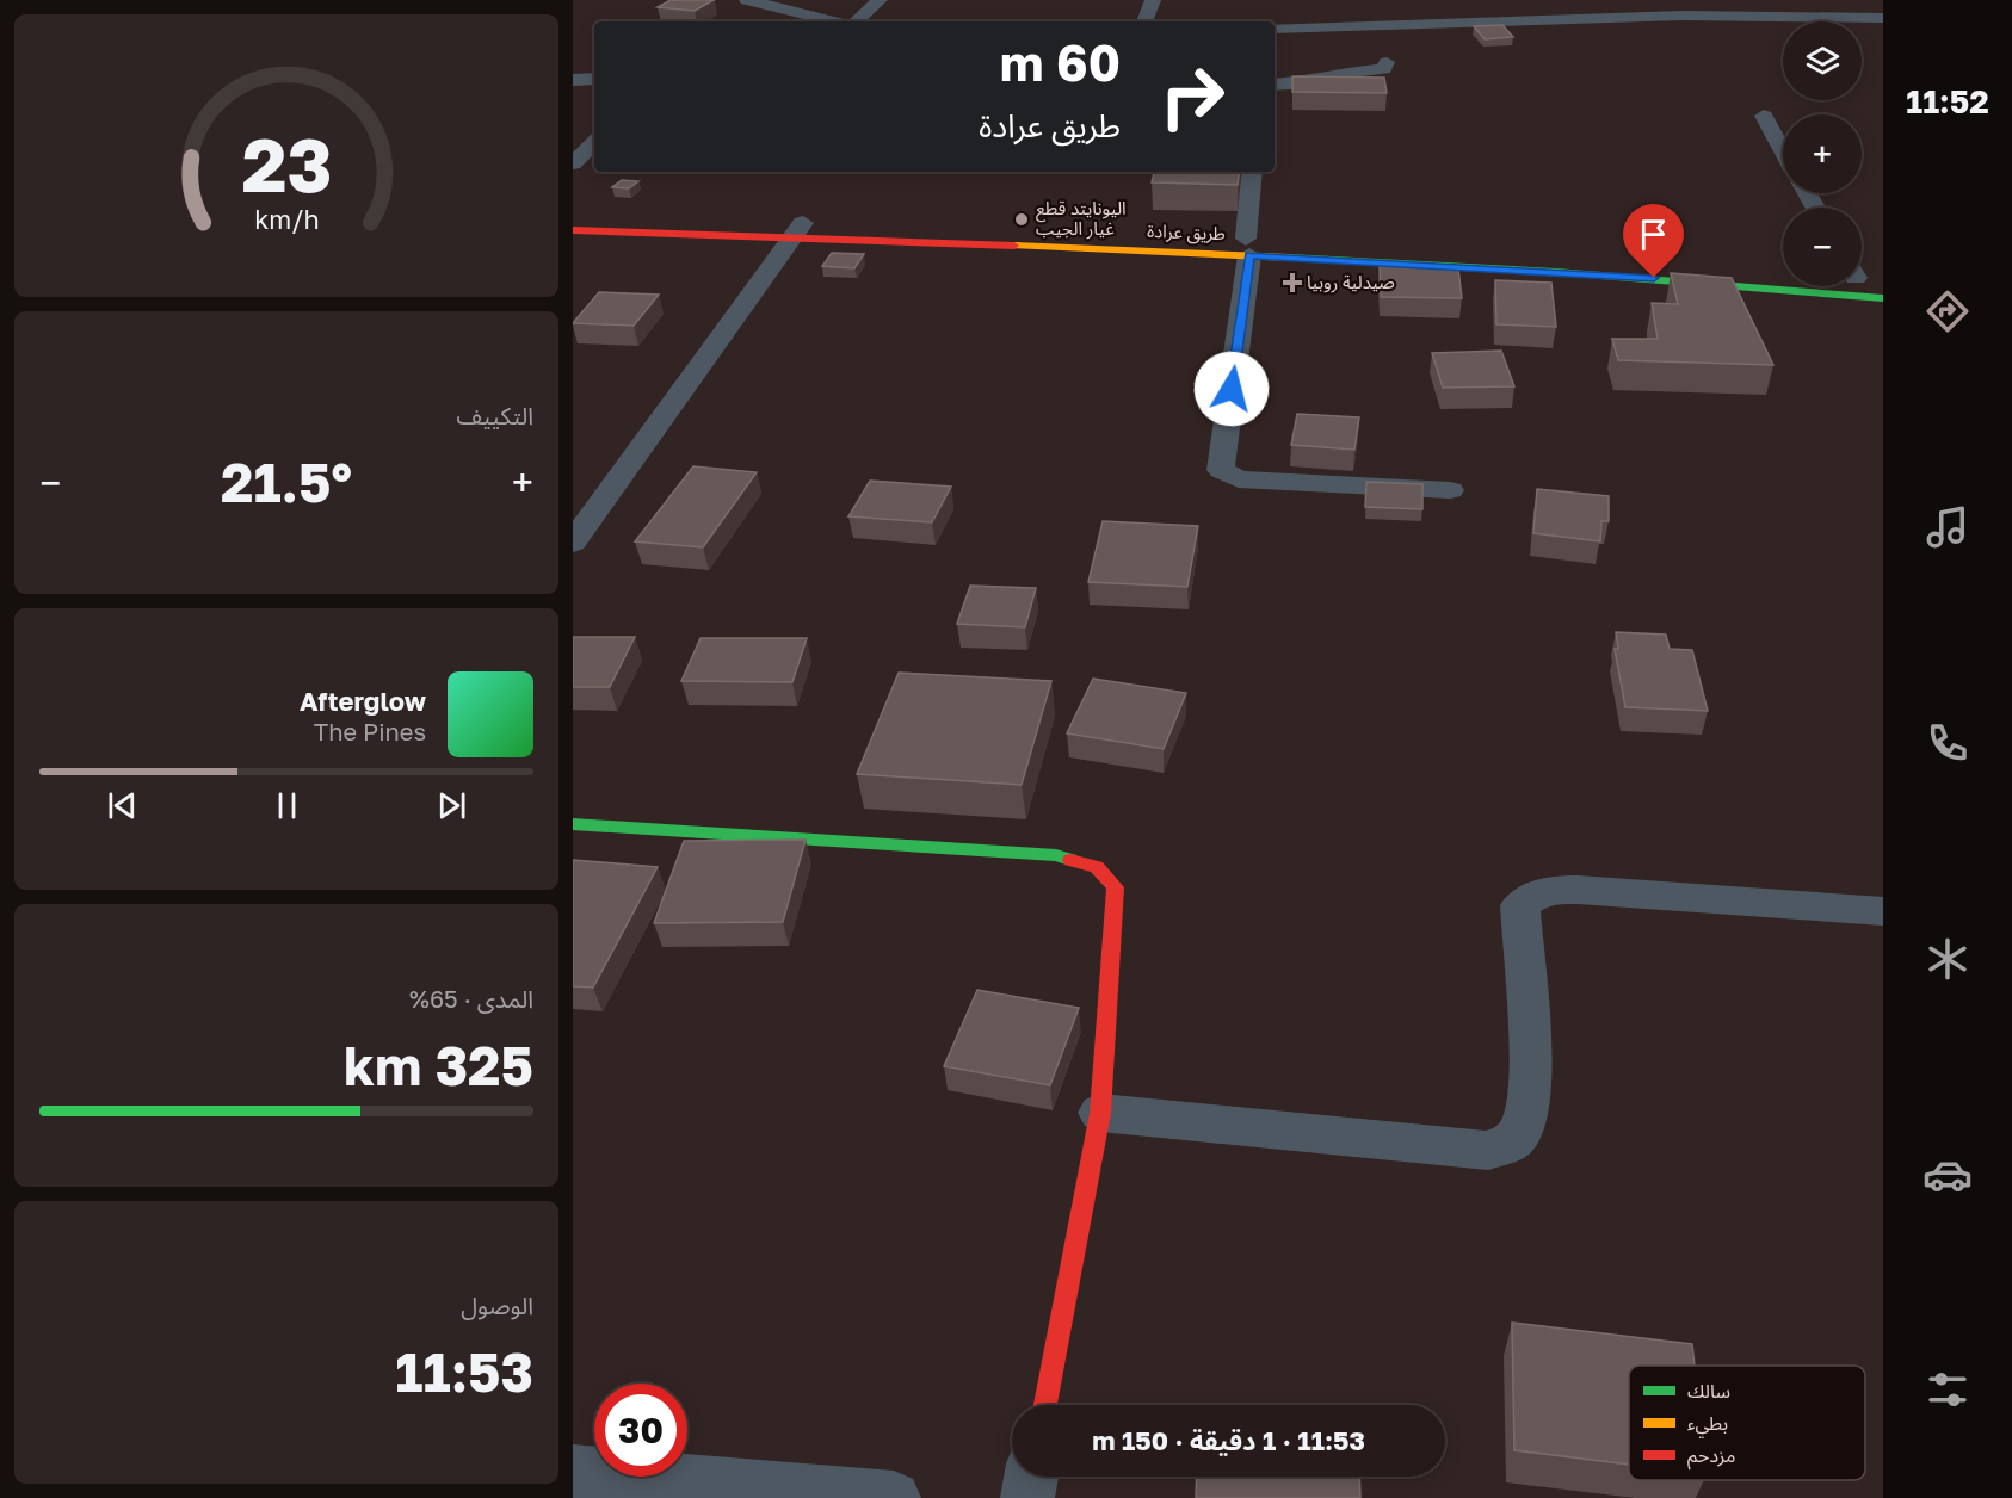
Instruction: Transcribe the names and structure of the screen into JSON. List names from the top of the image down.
{
  "streets": {
    "main road": ["طريق عرادة"]
  },
  "places": {
    "other": ["اليونايتد قطع غيار الجيب"],
    "health": ["صيدلية روبيا"]
  },
  "legend": ["سالك", "بطيء", "مزدحم"],
  "page": {
    "tabs": "11:52",
    "map_buttons": ["+", "−"],
    "turn": ["60 m", "طريق عرادة"],
    "tile": [
      "التكييف",
      ["المدى · 65%", "325 km"],
      ["الوصول", "11:53"]
    ],
    "heat": ["−", "21.5°", "+"],
    "song": ["Afterglow", "The Pines"],
    "limit": "30",
    "trip": "11:53 · 1 دقيقة · 150 m",
    "gauge": ["23", "km/h"]
  }
}
